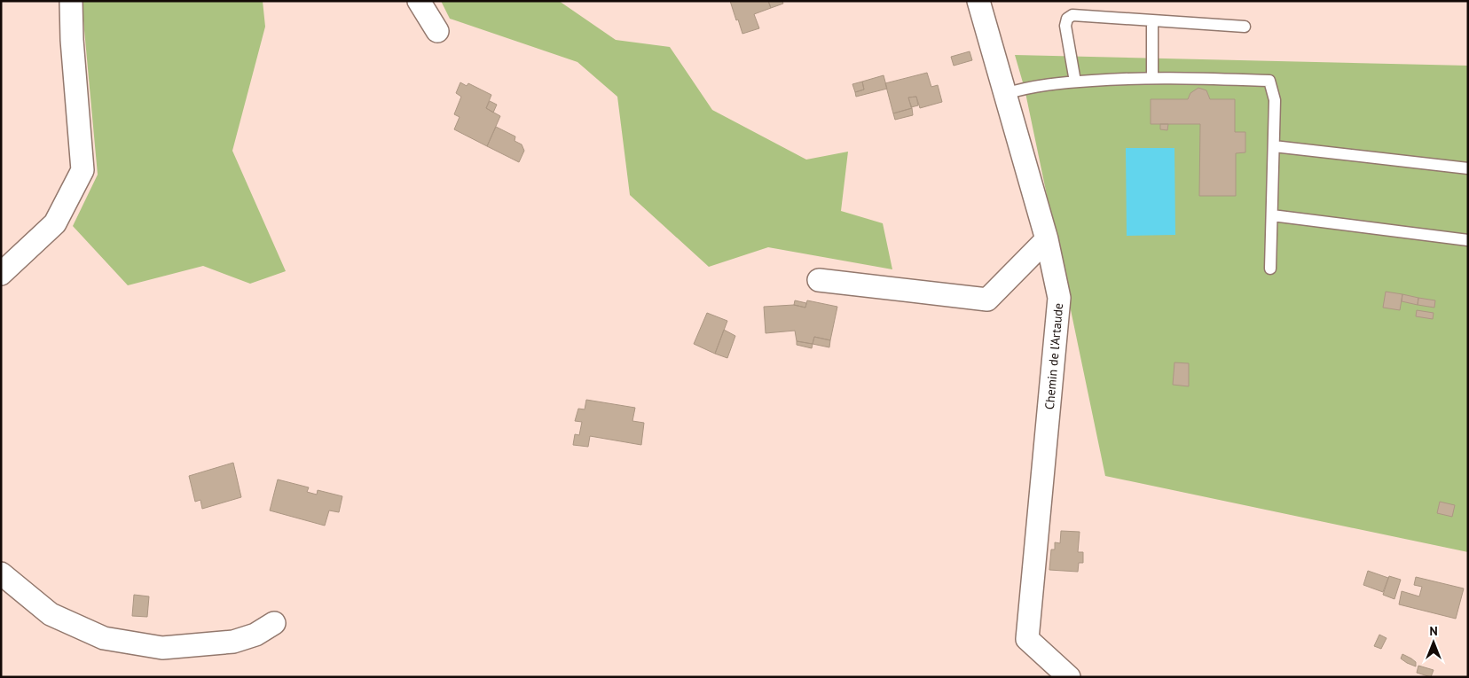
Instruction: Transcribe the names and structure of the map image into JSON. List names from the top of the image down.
{
  "streets": {
    "street": ["Chemin de l'Artaude"]
  },
  "north": "top"
}
